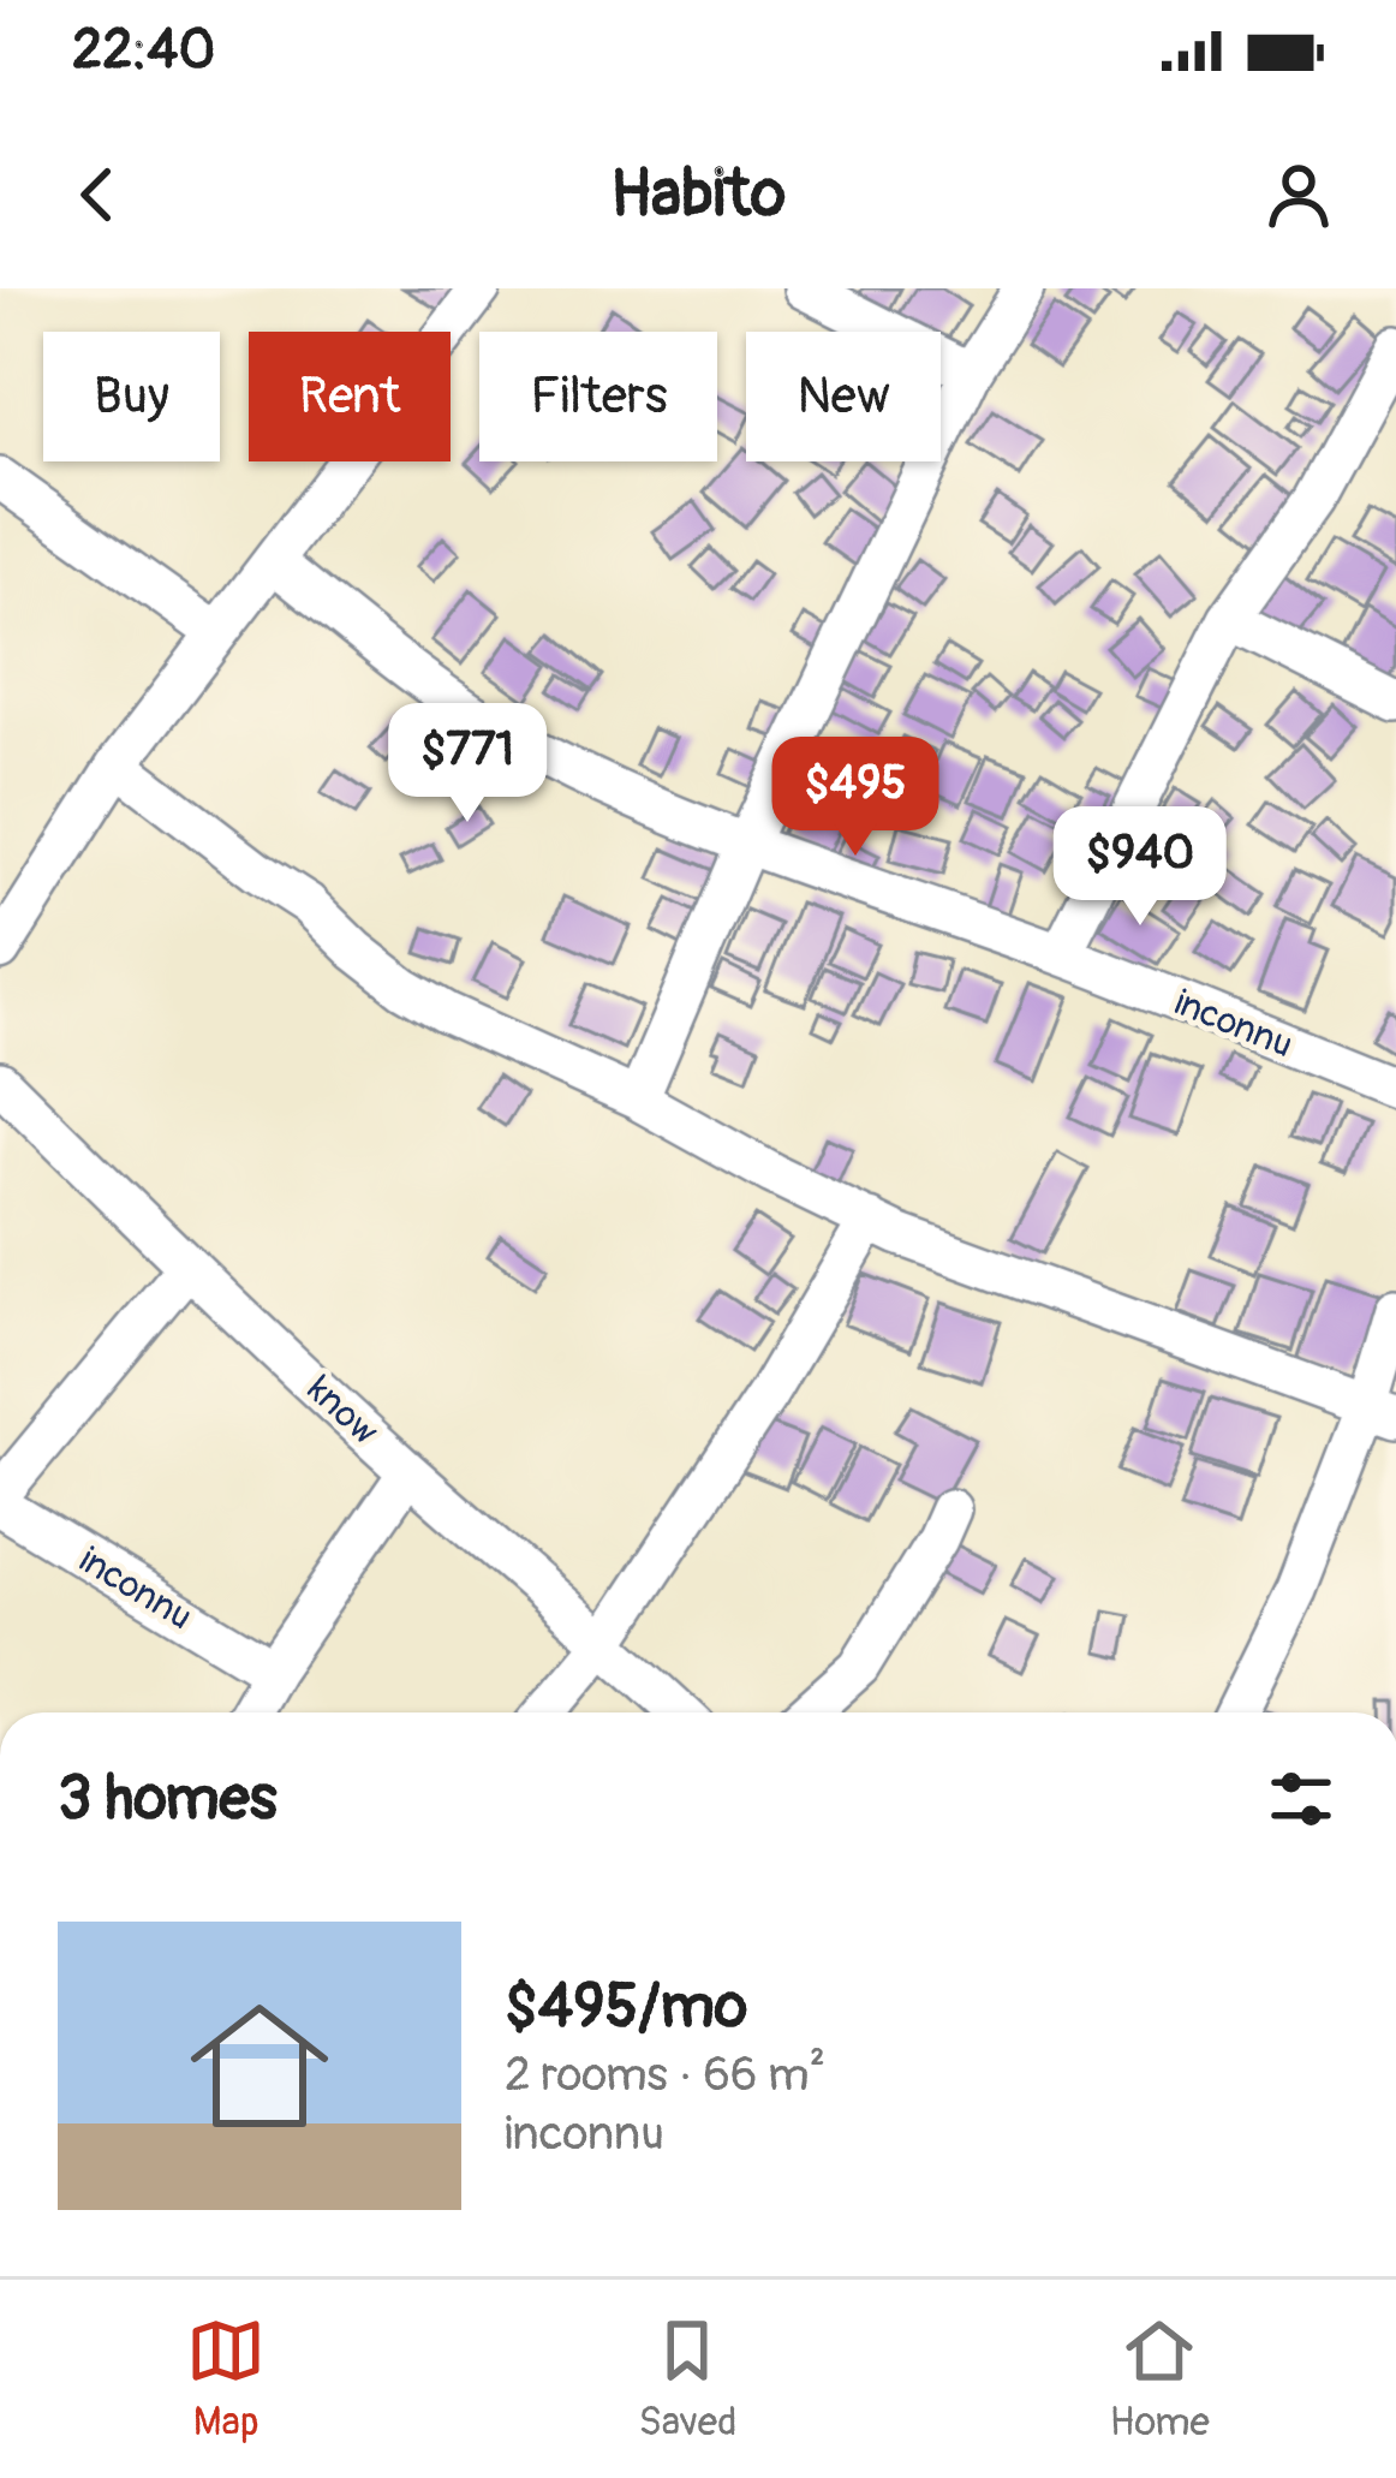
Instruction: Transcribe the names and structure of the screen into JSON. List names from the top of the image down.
{
  "streets": {
    "street": ["inconnu", "know"]
  },
  "page": {
    "status": "22:40",
    "header": "Habito",
    "chip": [
      "Buy",
      "Rent",
      "Filters",
      "New"
    ],
    "price": ["$771", "$495", "$940"],
    "heading": "3 homes",
    "list": [
      {
        "name": "$495/mo",
        "note": "2 rooms · 66 m² · inconnu"
      }
    ],
    "tabs": ["Map", "Saved", "Home"]
  }
}
